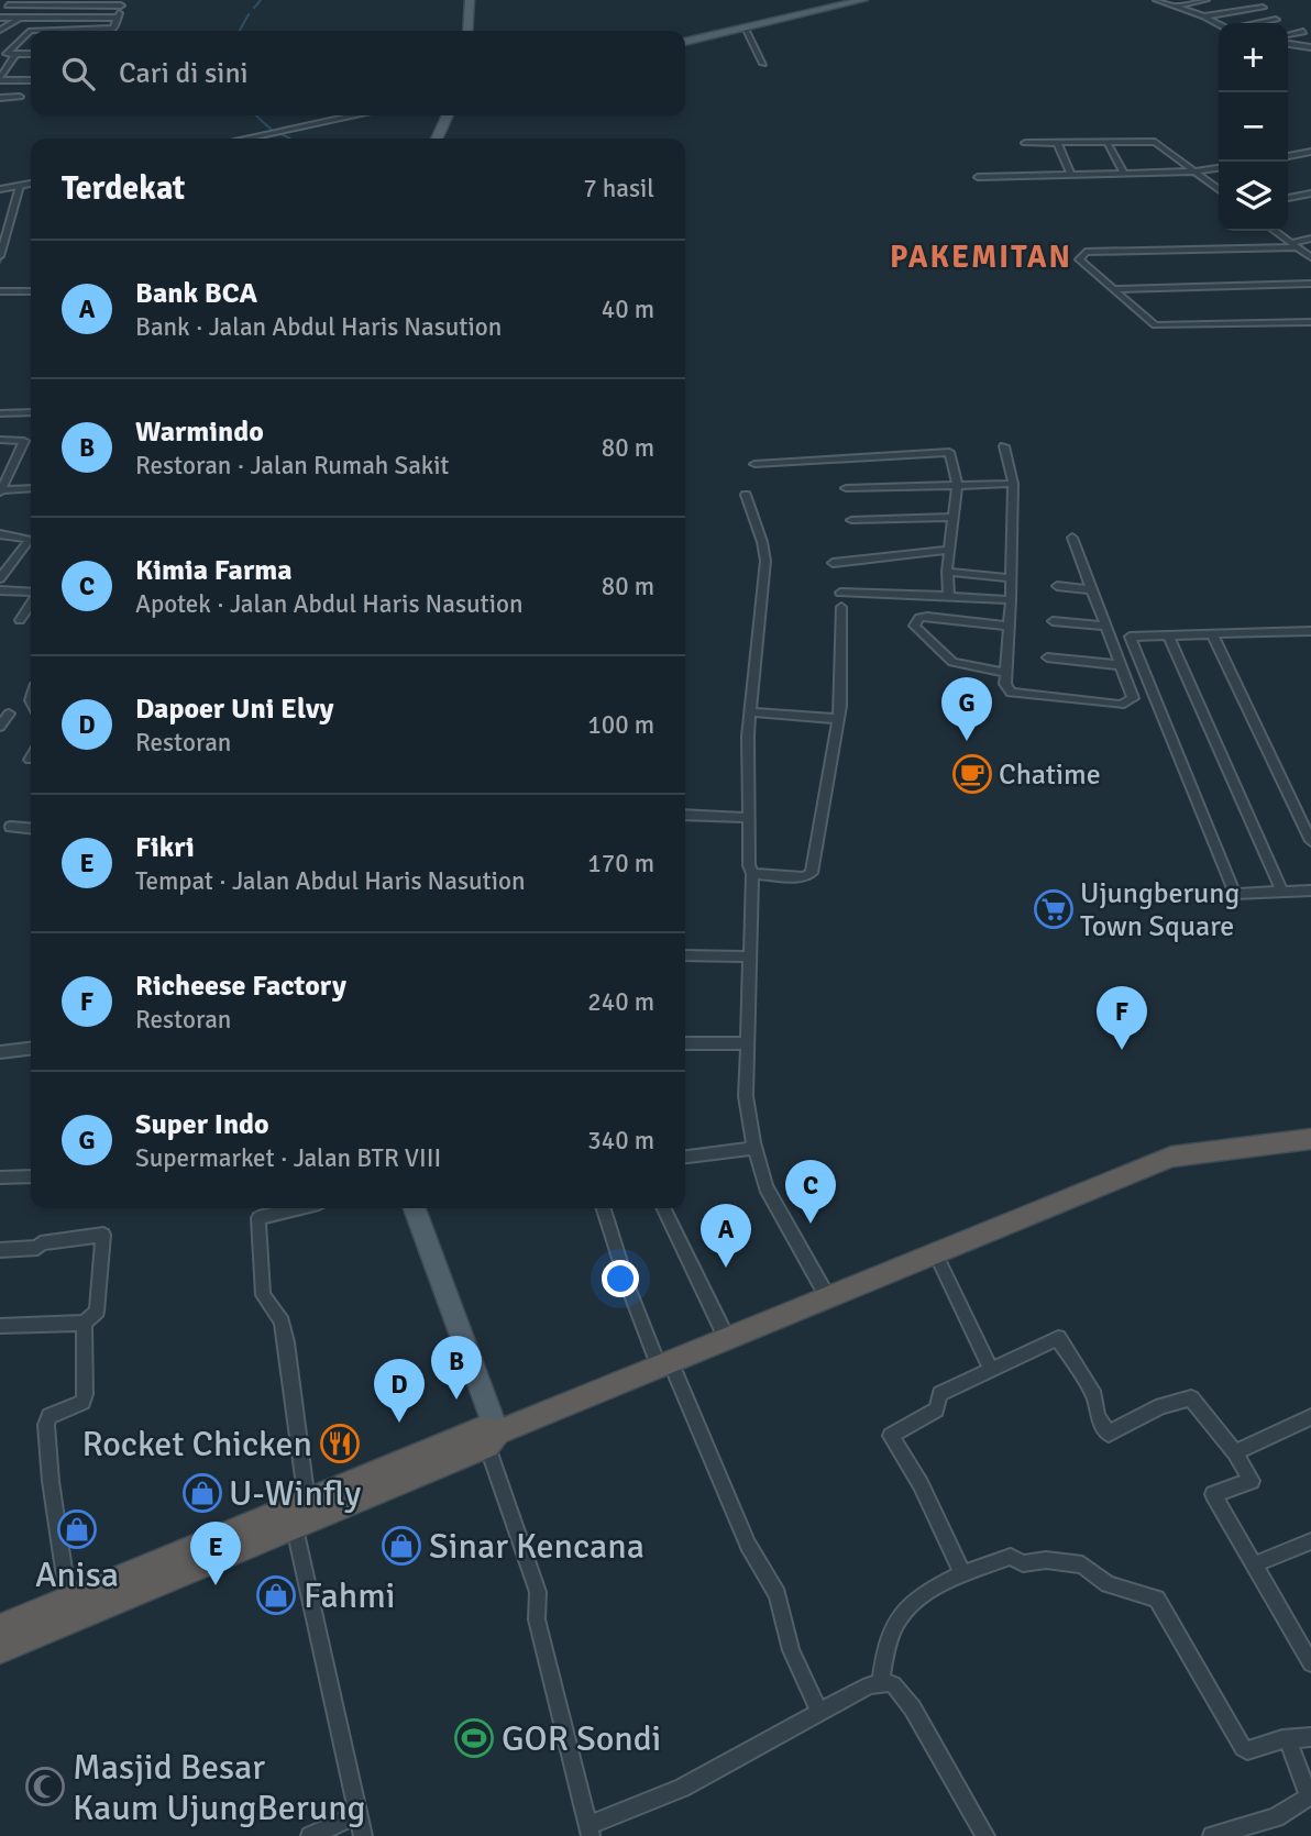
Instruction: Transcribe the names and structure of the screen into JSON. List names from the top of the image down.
{
  "districts": ["PAKEMITAN"],
  "places": {
    "cafe": ["Chatime"],
    "supermarket": ["Ujungberung Town Square"],
    "restaurant": ["Rocket Chicken"],
    "shop": [
      "U-Winfly",
      "Anisa",
      "Sinar Kencana",
      "Fahmi"
    ],
    "sports": ["GOR Sondi"],
    "mosque": ["Masjid Besar Kaum UjungBerung"]
  },
  "page": {
    "map_buttons": ["+", "−"],
    "search": "Cari di sini",
    "heading": ["Terdekat", "7 hasil"],
    "list": [
      {
        "mark": "A",
        "name": "Bank BCA",
        "note": "Bank · Jalan Abdul Haris Nasution",
        "value": "40 m"
      },
      {
        "mark": "B",
        "name": "Warmindo",
        "note": "Restoran · Jalan Rumah Sakit",
        "value": "80 m"
      },
      {
        "mark": "C",
        "name": "Kimia Farma",
        "note": "Apotek · Jalan Abdul Haris Nasution",
        "value": "80 m"
      },
      {
        "mark": "D",
        "name": "Dapoer Uni Elvy",
        "note": "Restoran",
        "value": "100 m"
      },
      {
        "mark": "E",
        "name": "Fikri",
        "note": "Tempat · Jalan Abdul Haris Nasution",
        "value": "170 m"
      },
      {
        "mark": "F",
        "name": "Richeese Factory",
        "note": "Restoran",
        "value": "240 m"
      },
      {
        "mark": "G",
        "name": "Super Indo",
        "note": "Supermarket · Jalan BTR VIII",
        "value": "340 m"
      }
    ],
    "pins": [
      "G",
      "F",
      "C",
      "A",
      "B",
      "D",
      "E"
    ]
  }
}
